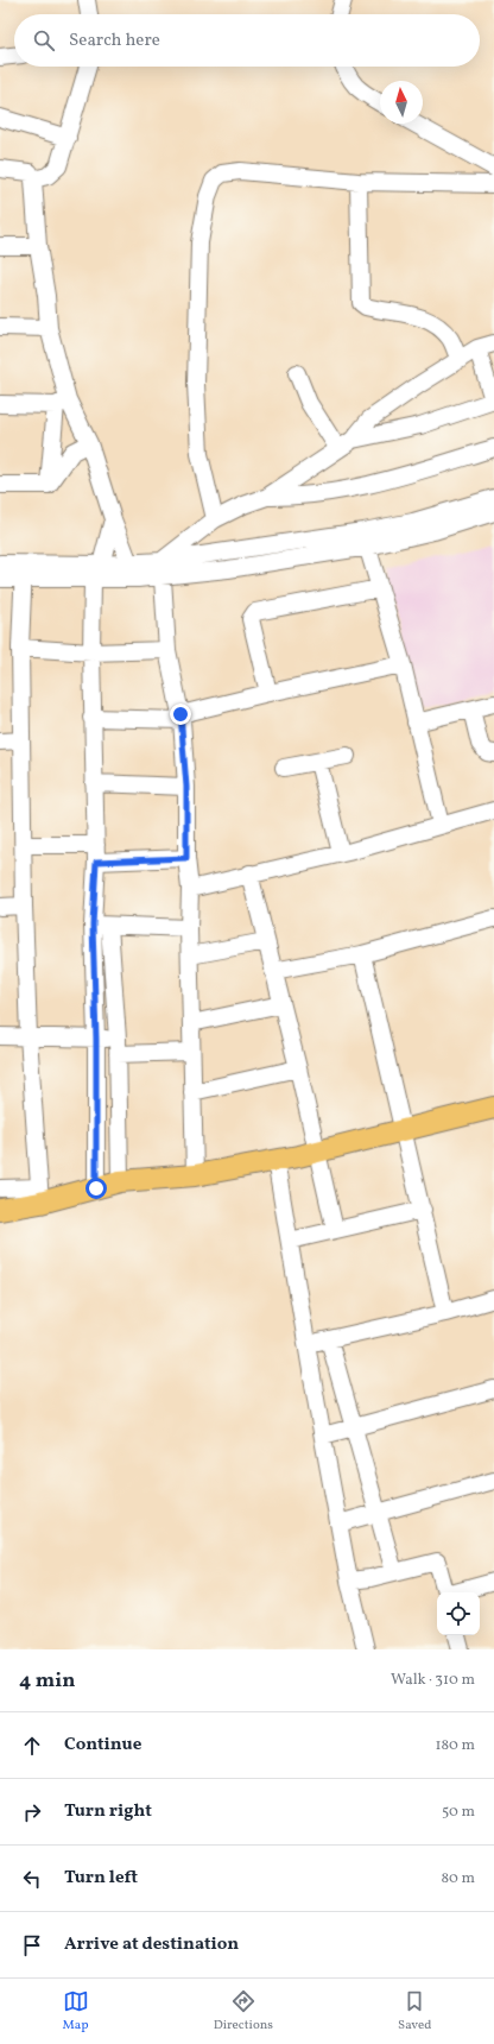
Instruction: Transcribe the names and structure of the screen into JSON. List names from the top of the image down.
{
  "north": "top",
  "page": {
    "search": "Search here",
    "heading": ["4 min", "Walk · 310 m"],
    "list": [
      ["Continue", "180 m"],
      ["Turn right", "50 m"],
      ["Turn left", "80 m"],
      "Arrive at destination"
    ],
    "nav": ["Map", "Directions", "Saved"]
  }
}
